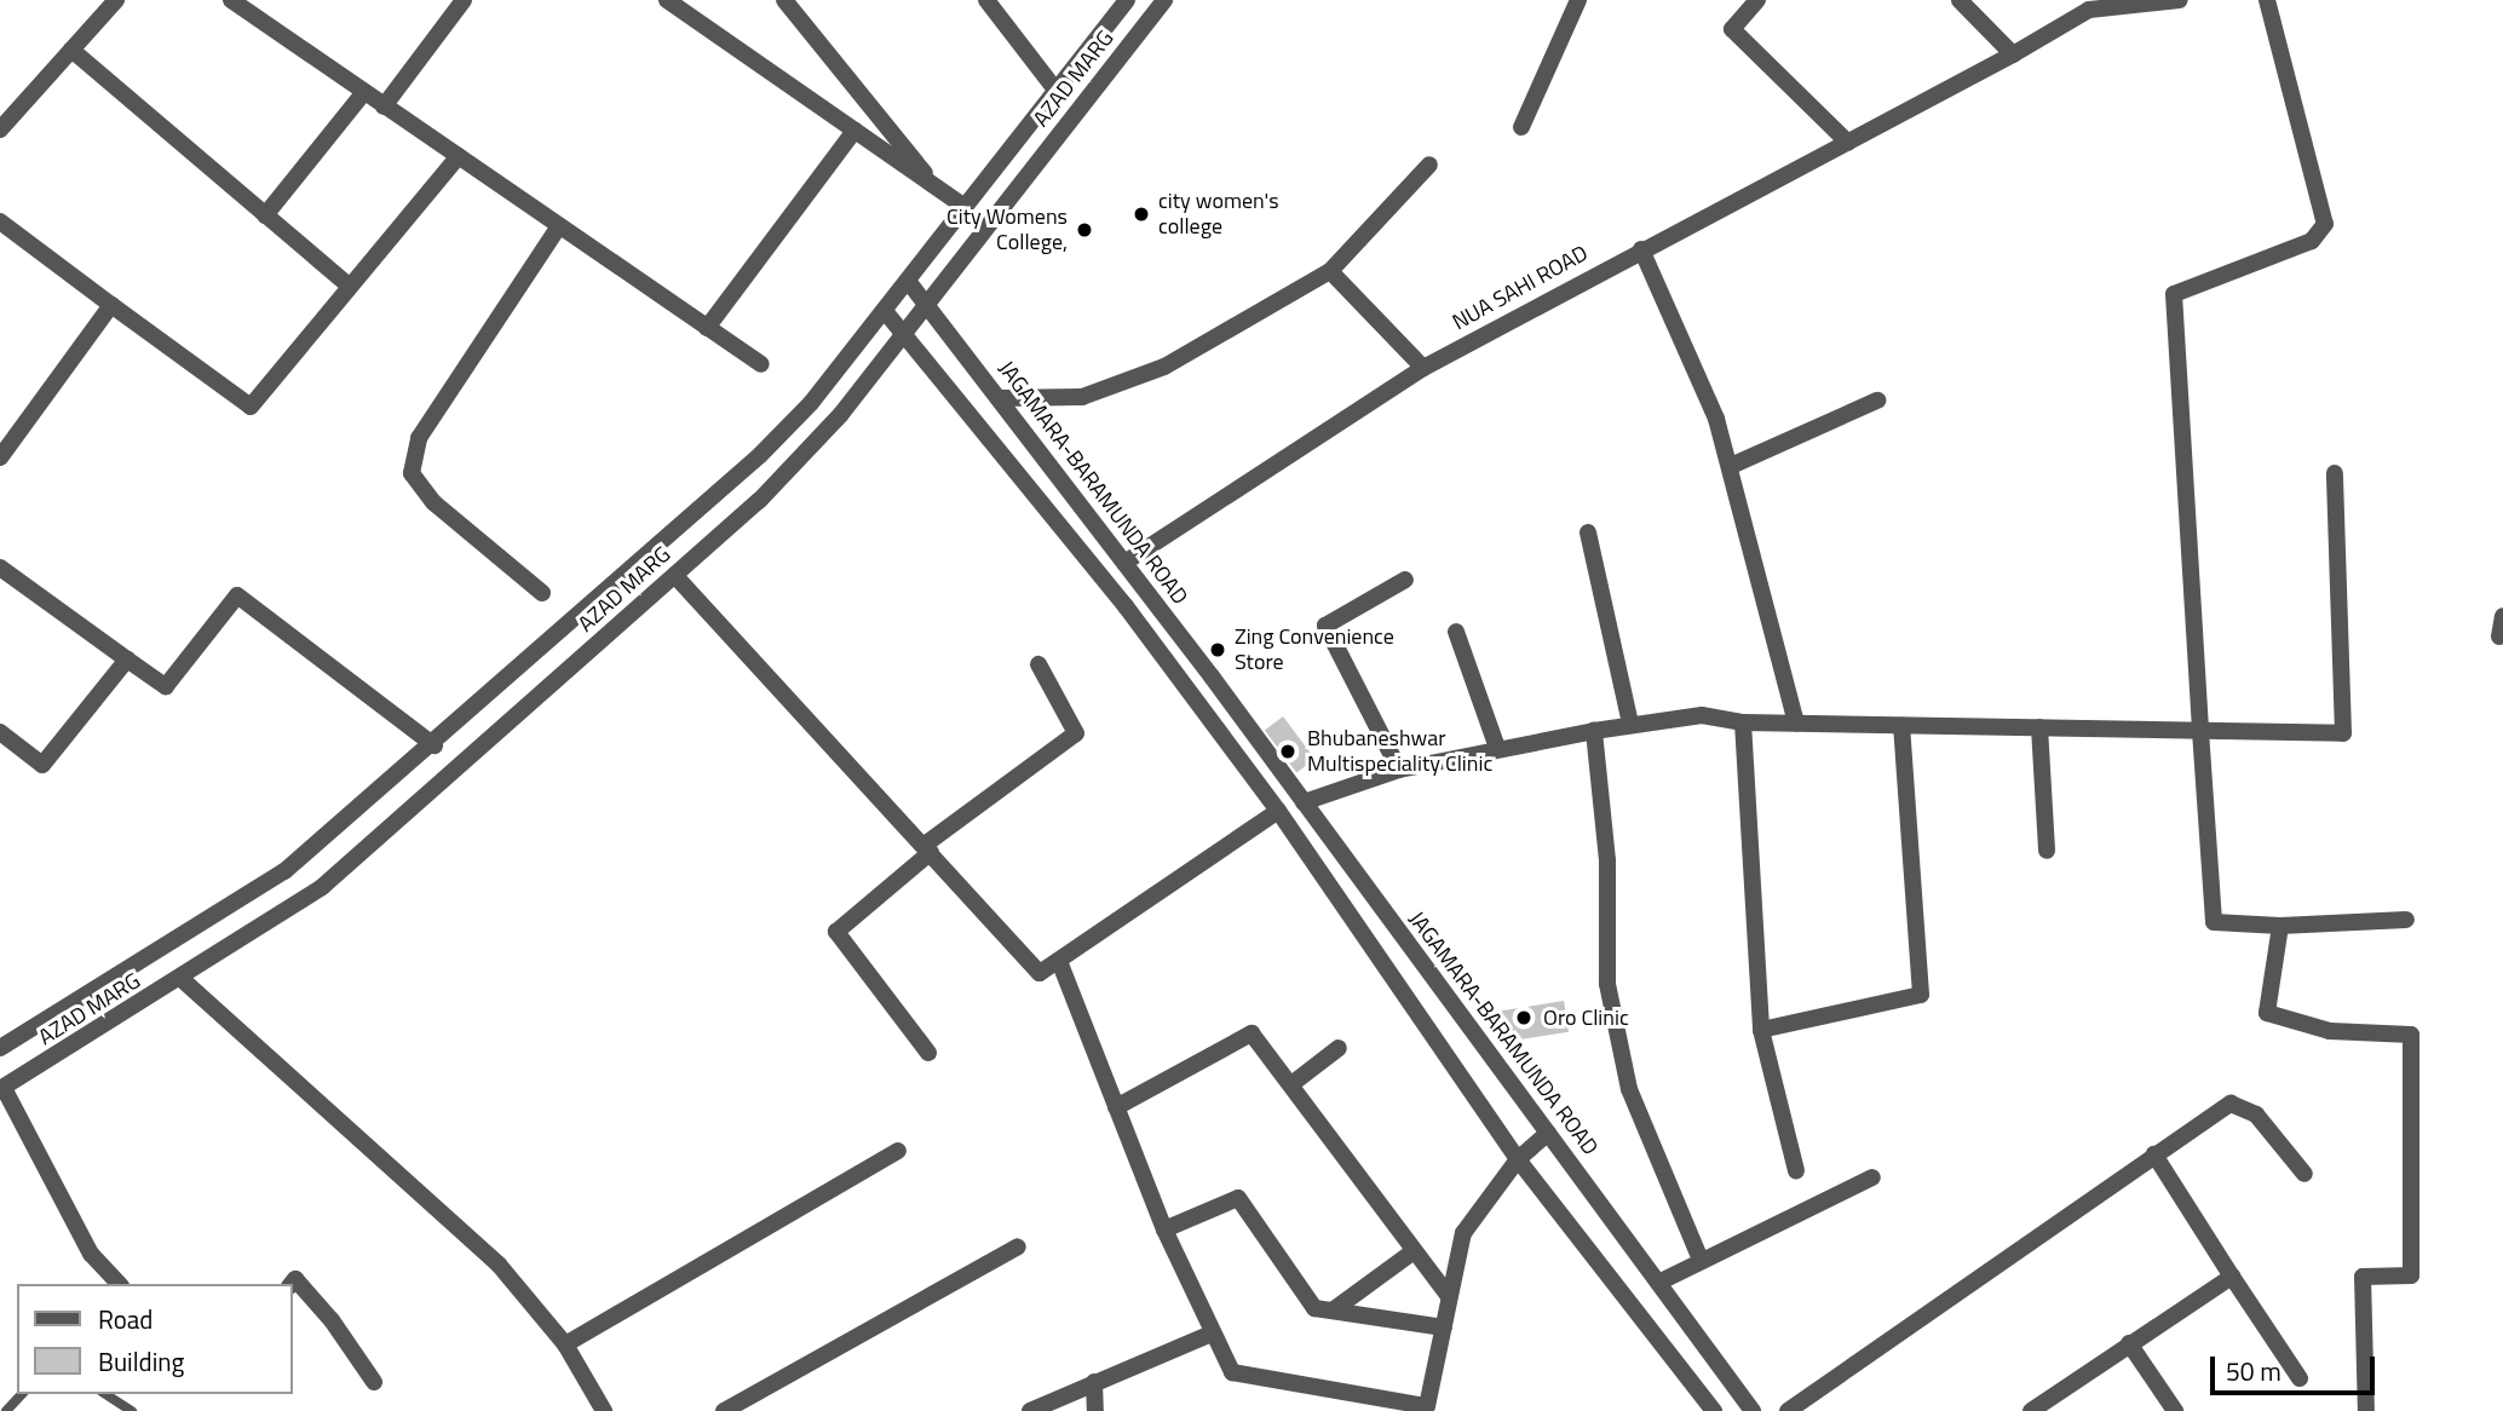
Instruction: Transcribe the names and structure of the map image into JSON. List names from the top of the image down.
{
  "streets": {
    "street": ["AZAD MARG", "NUA SAHI ROAD", "JAGAMARA-BARAMUNDA ROAD"]
  },
  "crossings": [
    ["AZAD MARG", "JAGAMARA-BARAMUNDA ROAD"],
    ["NUA SAHI ROAD", "JAGAMARA-BARAMUNDA ROAD"]
  ],
  "places": [
    "city women's college",
    "City Womens College,",
    "Zing Convenience Store",
    "Bhubaneshwar Multispeciality Clinic",
    "Oro Clinic"
  ],
  "legend": ["Road", "Building"],
  "scale_bar": "50 m"
}
